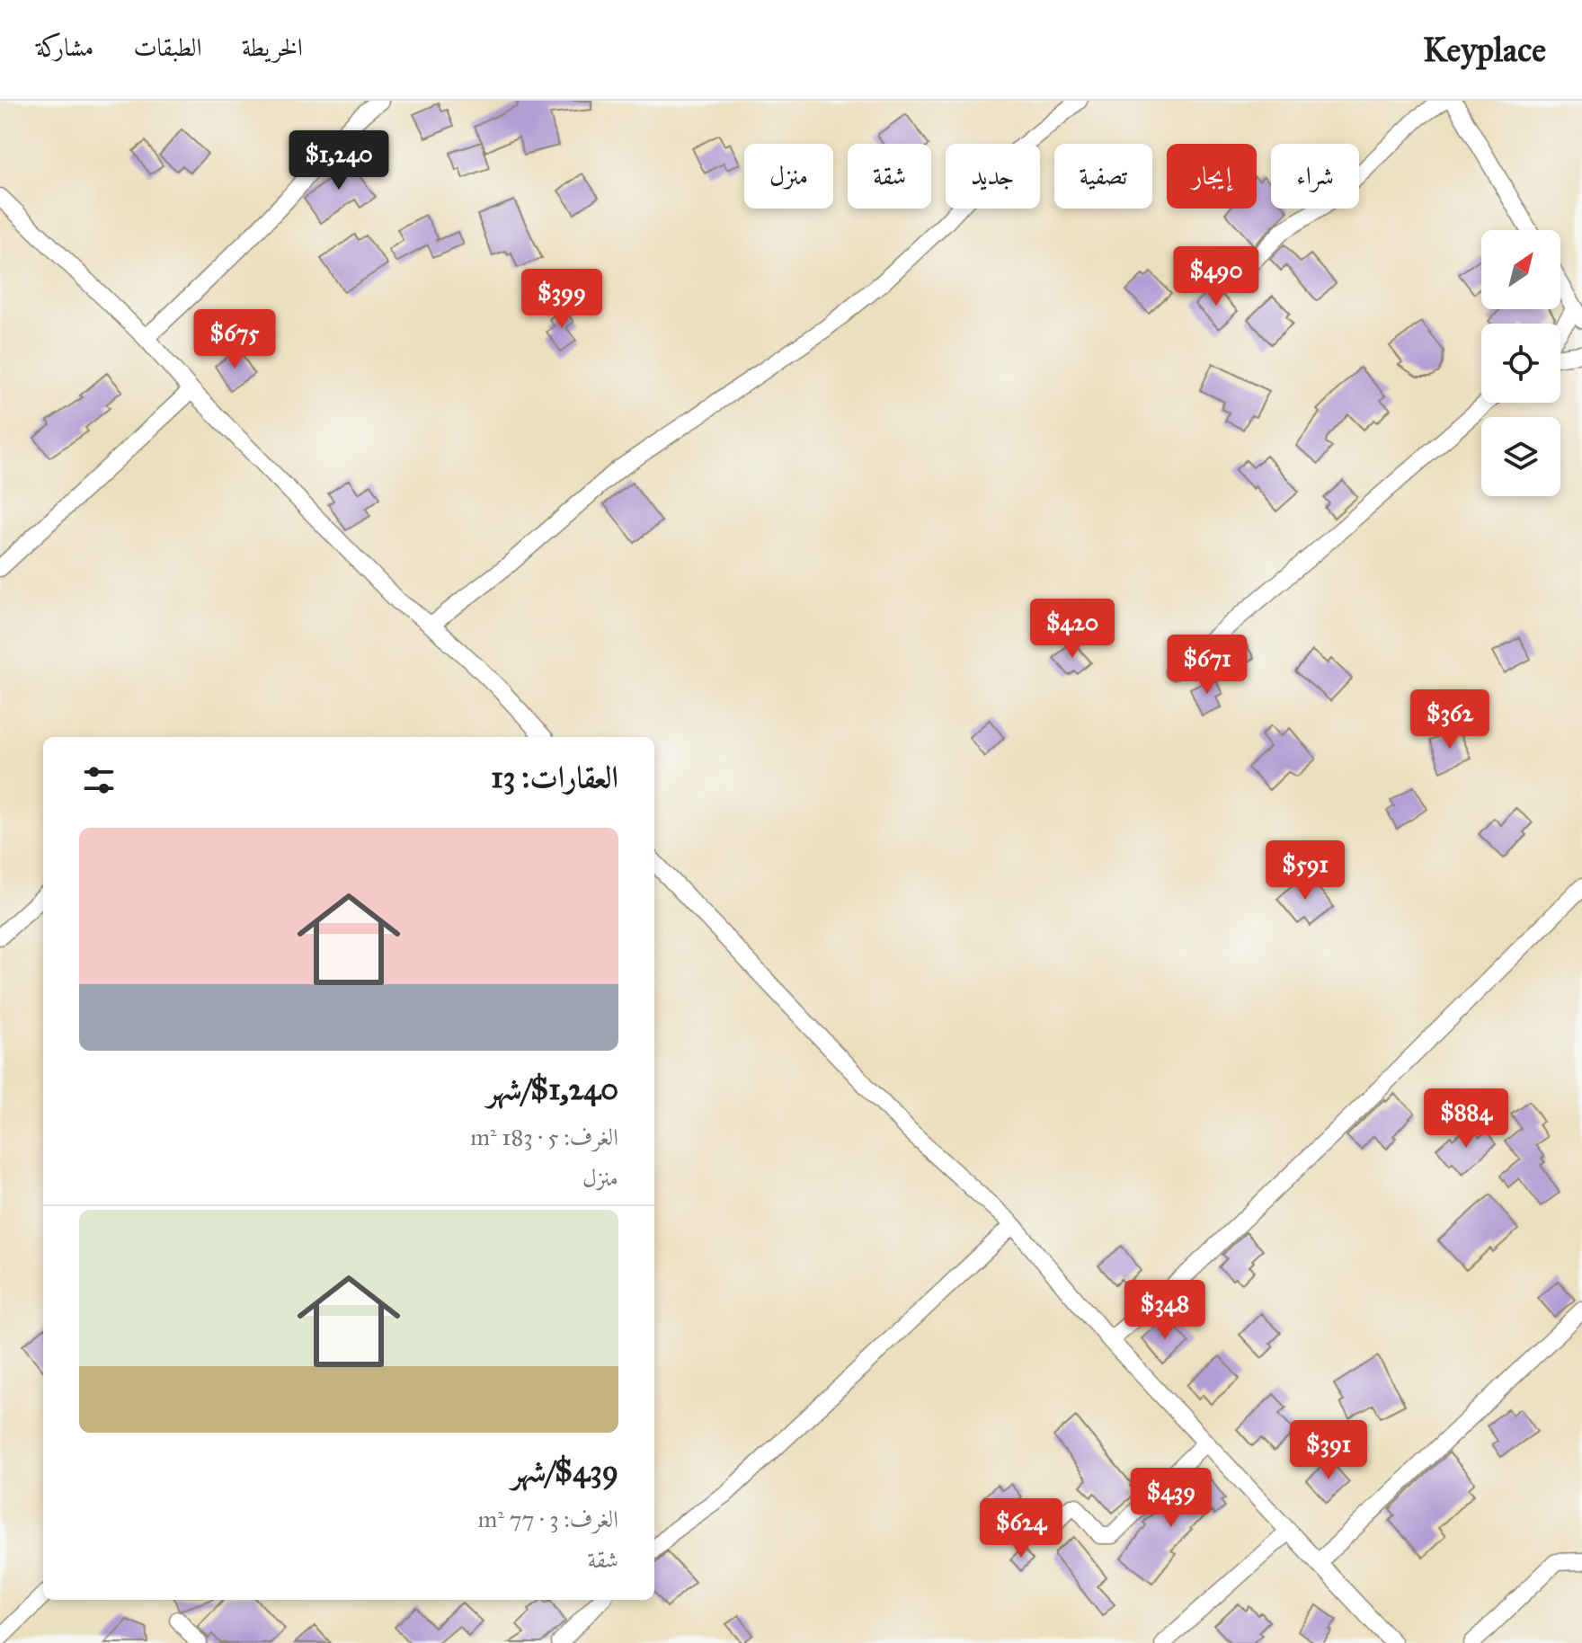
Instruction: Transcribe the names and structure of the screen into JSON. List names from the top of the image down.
{
  "north": "top right",
  "page": {
    "header": "Keyplace",
    "nav": ["الخريطة", "الطبقات", "مشاركة"],
    "price": [
      "$1,240",
      "$490",
      "$399",
      "$675",
      "$420",
      "$671",
      "$362",
      "$591",
      "$884",
      "$348",
      "$391",
      "$439",
      "$624"
    ],
    "chip": [
      "شراء",
      "إيجار",
      "تصفية",
      "جديد",
      "شقة",
      "منزل"
    ],
    "heading": "العقارات: 13",
    "list": [
      {
        "name": "$1,240/شهر",
        "note": "الغرف: 5 · 183 m² · منزل"
      },
      {
        "name": "$439/شهر",
        "note": "الغرف: 3 · 77 m² · شقة"
      }
    ]
  }
}
